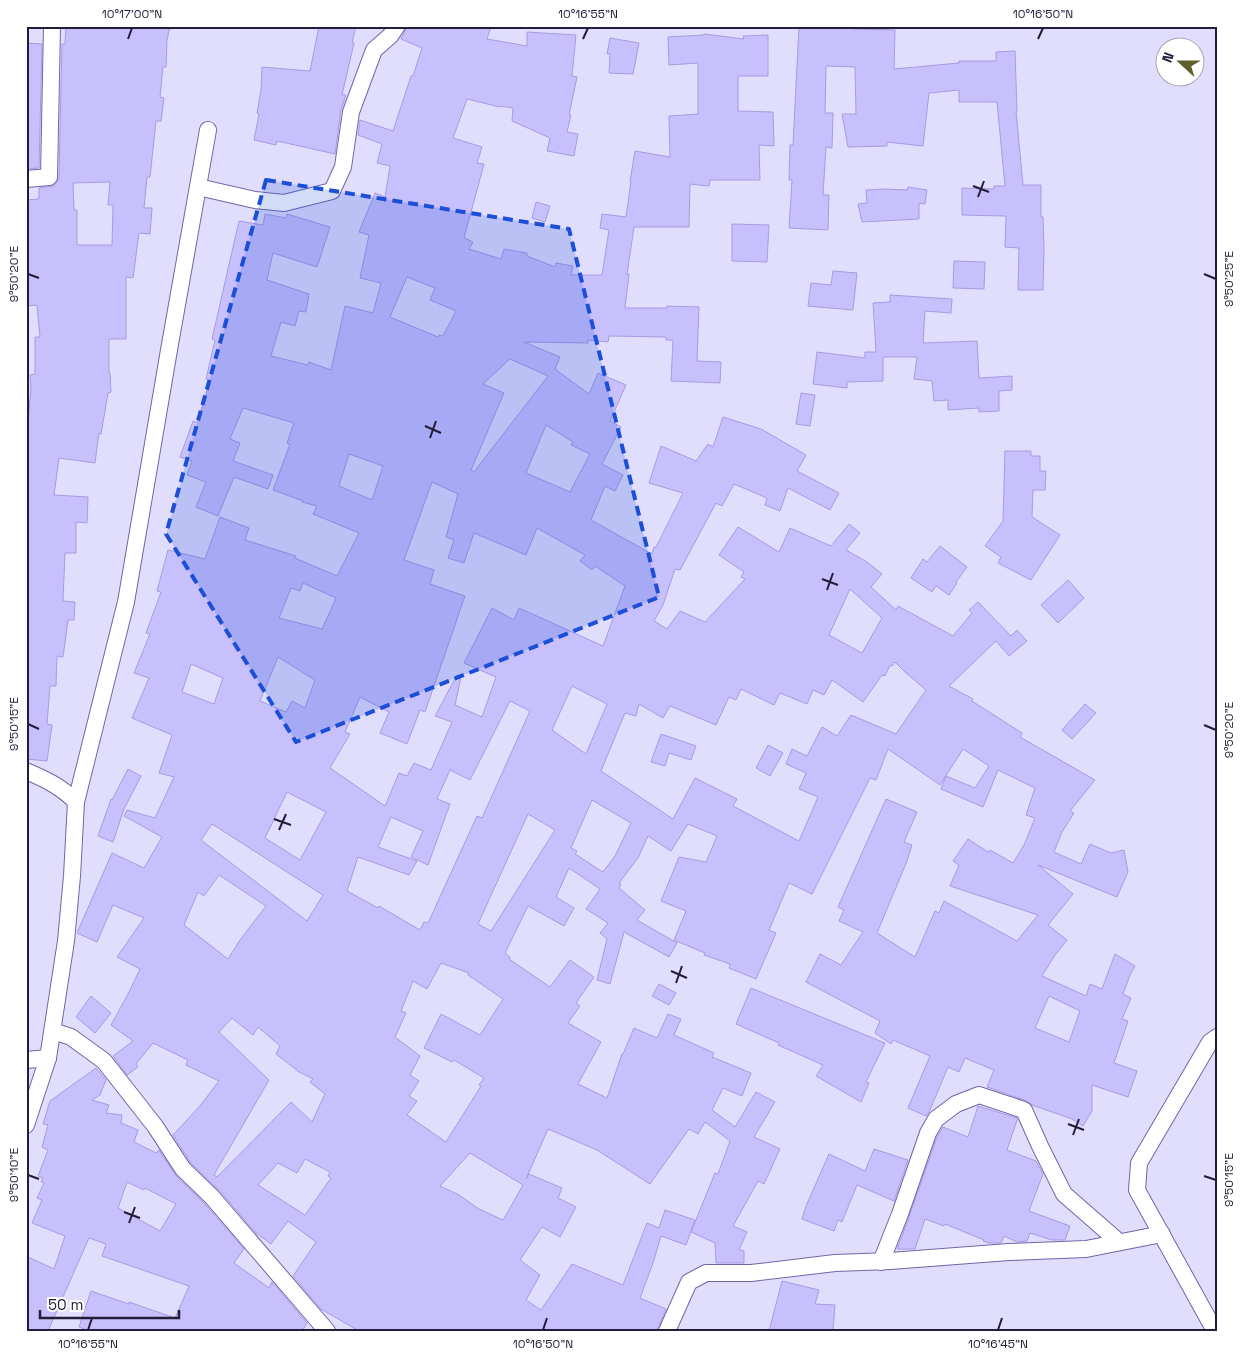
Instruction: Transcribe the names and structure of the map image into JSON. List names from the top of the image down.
{
  "scale_bar": "50 m",
  "north": "left",
  "coordinates": [
    "10°17'00\"N",
    "10°16'55\"N",
    "10°16'50\"N",
    "9°50'20\"E",
    "9°50'25\"E",
    "9°50'15\"E",
    "9°50'10\"E",
    "10°16'45\"N"
  ]
}
